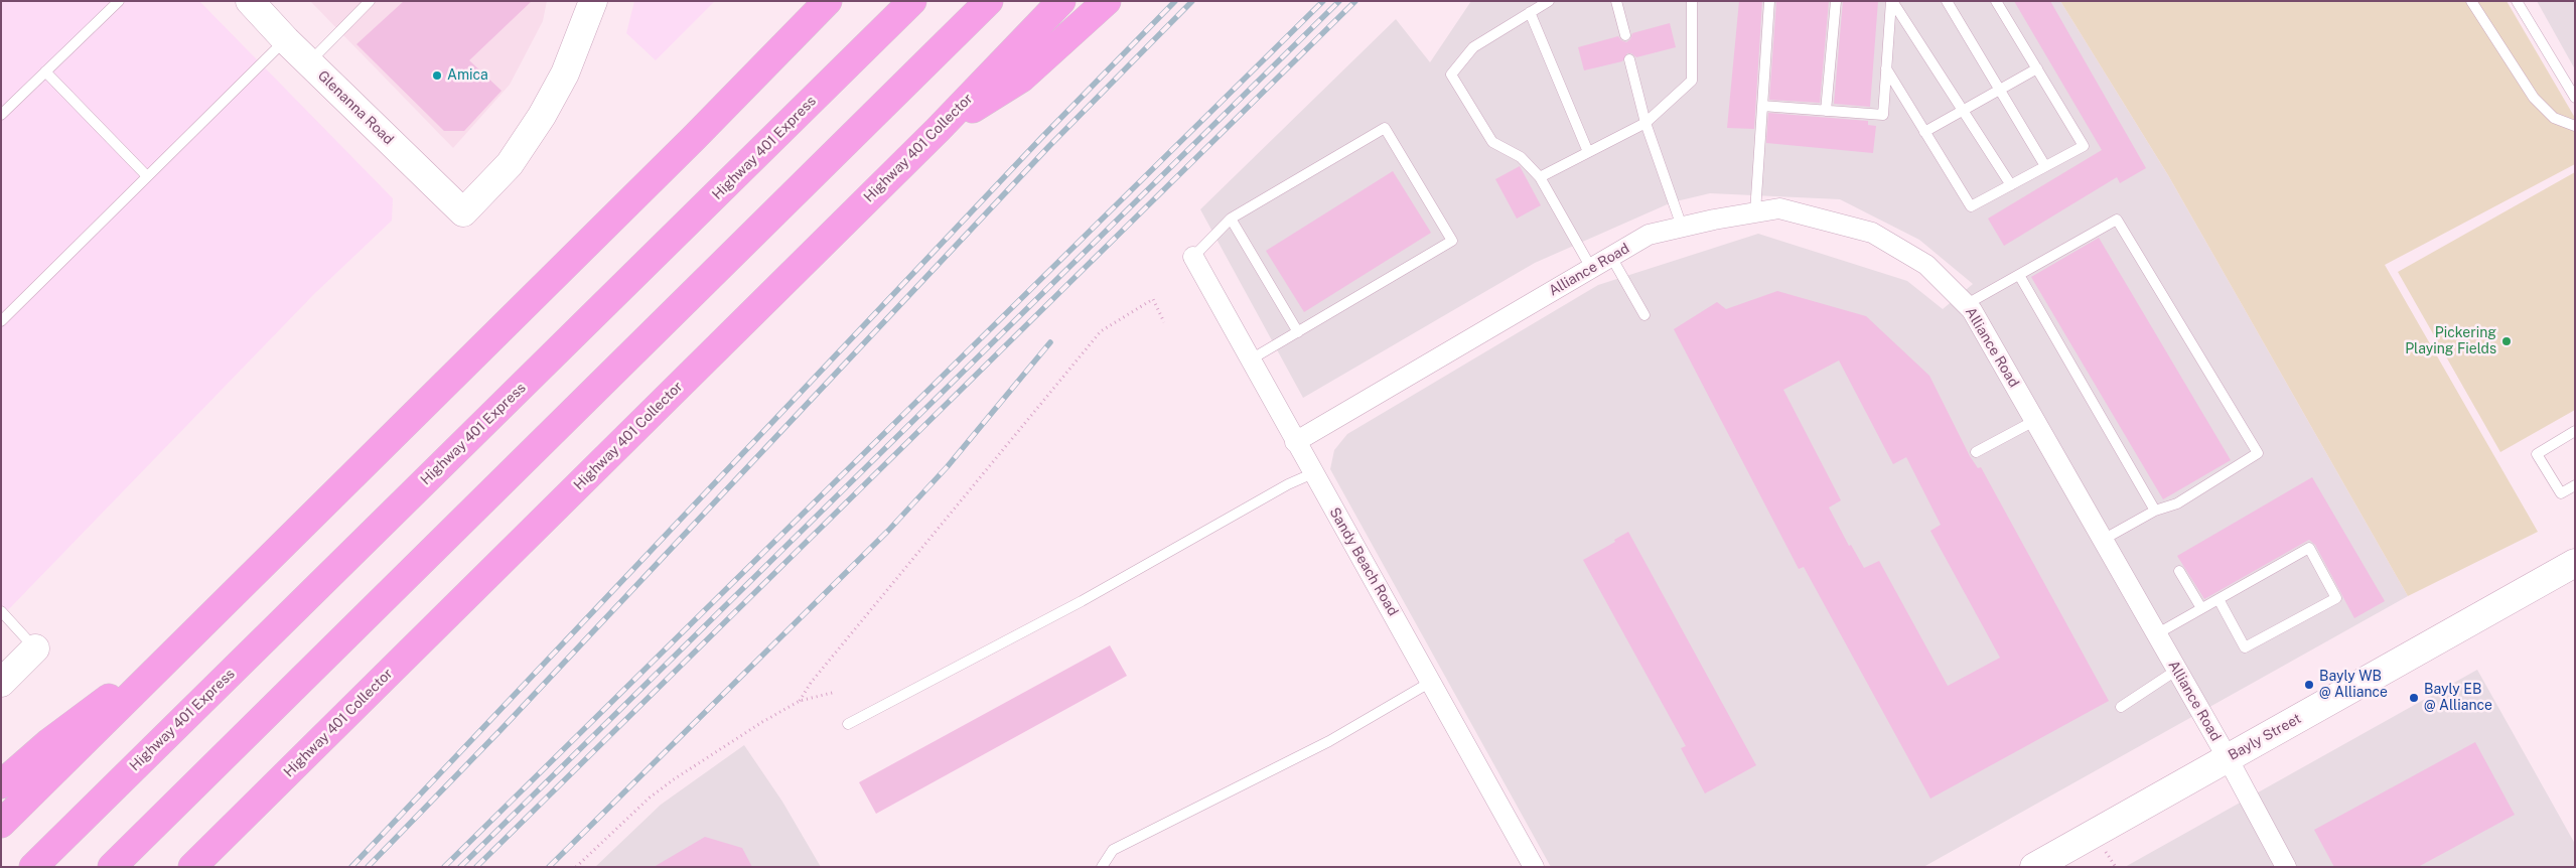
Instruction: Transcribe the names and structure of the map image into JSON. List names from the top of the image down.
{
  "streets": {
    "highway": ["Highway 401 Express", "Highway 401 Collector"],
    "main road": ["Glenanna Road", "Bayly Street"],
    "street": ["Alliance Road", "Sandy Beach Road"]
  },
  "crossings": [
    ["Alliance Road", "Sandy Beach Road"],
    ["Alliance Road", "Bayly Street"]
  ],
  "places": [
    "Amica",
    "Pickering Playing Fields",
    "Bayly WB @ Alliance",
    "Bayly EB @ Alliance"
  ]
}
